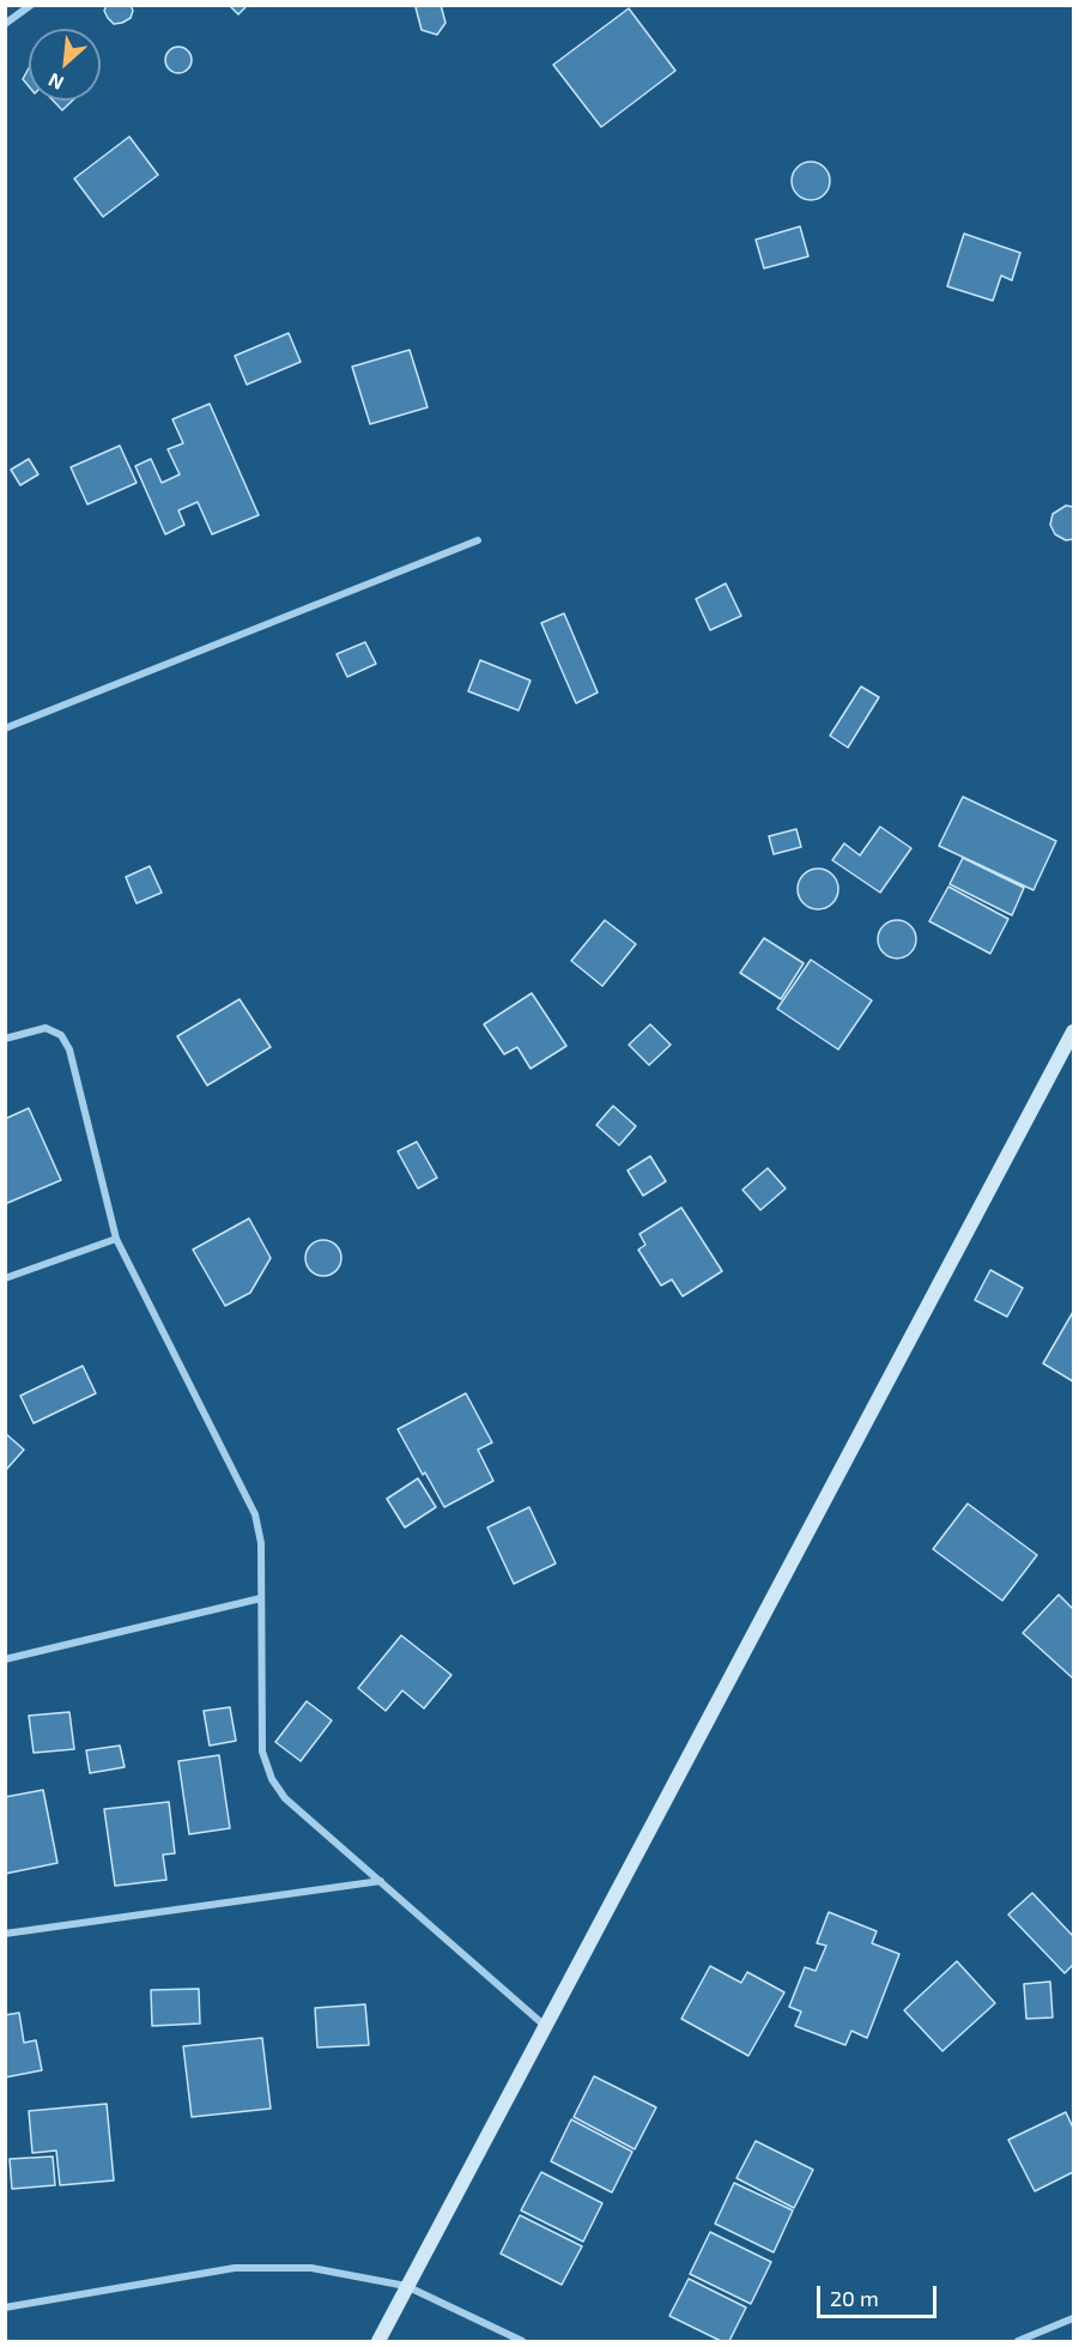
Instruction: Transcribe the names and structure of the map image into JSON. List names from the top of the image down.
{
  "scale_bar": "20 m",
  "north": "bottom left"
}
